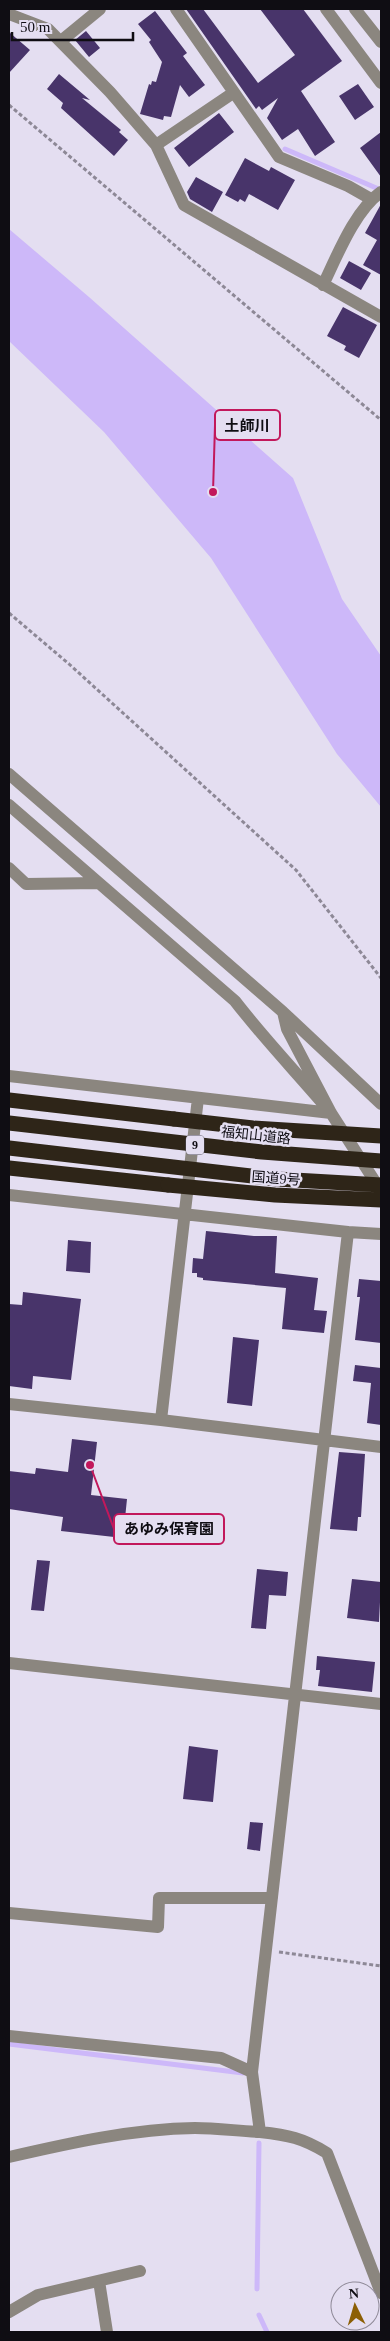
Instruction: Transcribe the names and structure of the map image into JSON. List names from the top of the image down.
{
  "streets": {
    "highway": ["福知山道路", "9", "国道9号"]
  },
  "places": ["土師川", "あゆみ保育園"],
  "scale_bar": "50 m",
  "north": "top"
}
